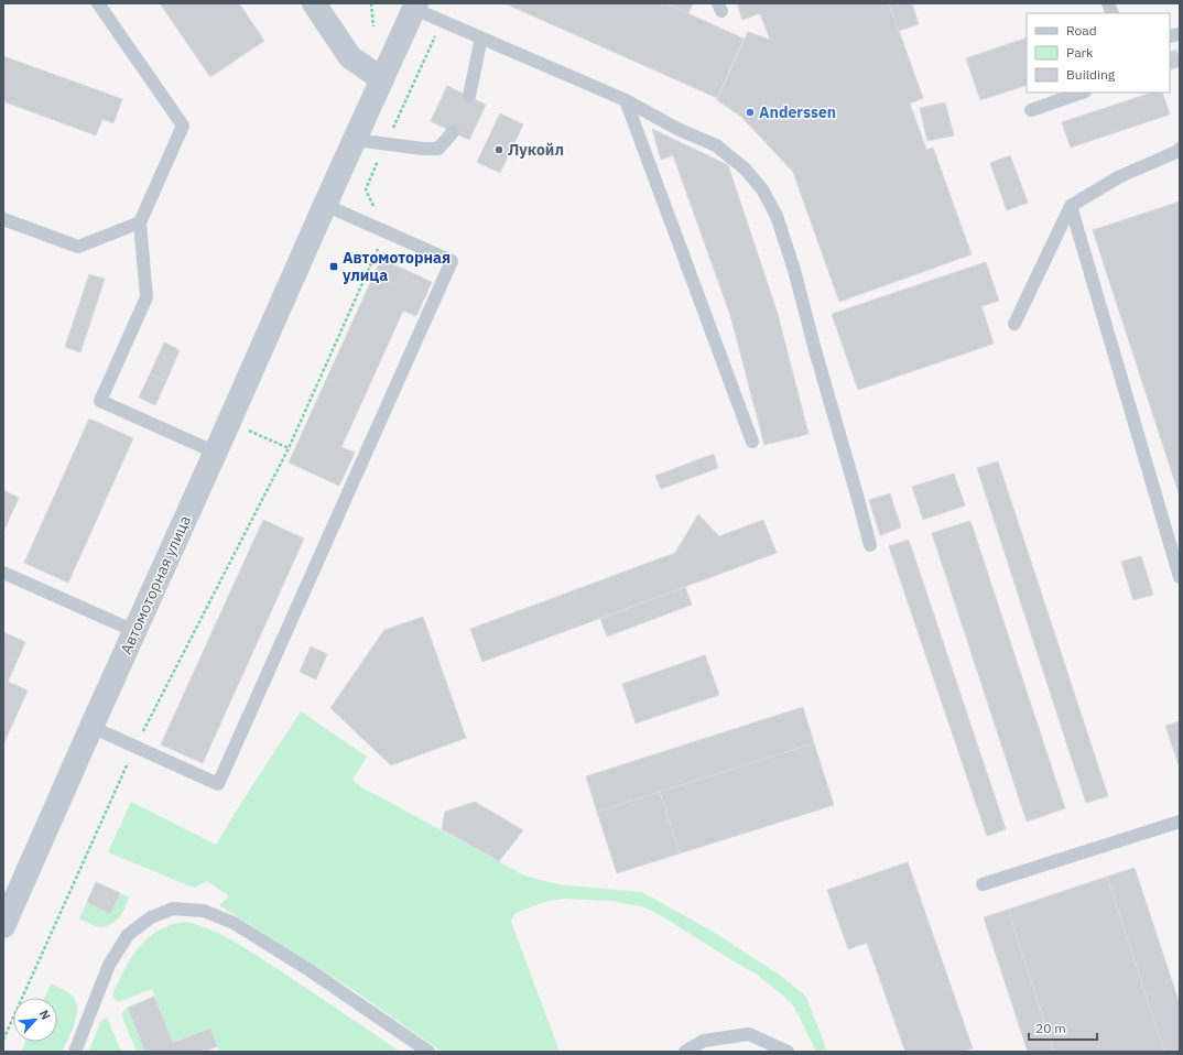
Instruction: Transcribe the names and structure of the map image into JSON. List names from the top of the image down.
{
  "streets": {
    "street": ["Автомоторная улица"]
  },
  "places": {
    "other": ["Anderssen", "Лукойл"],
    "transit": ["Автомоторная улица"]
  },
  "legend": ["Road", "Park", "Building"],
  "scale_bar": "20 m",
  "north": "top right"
}
